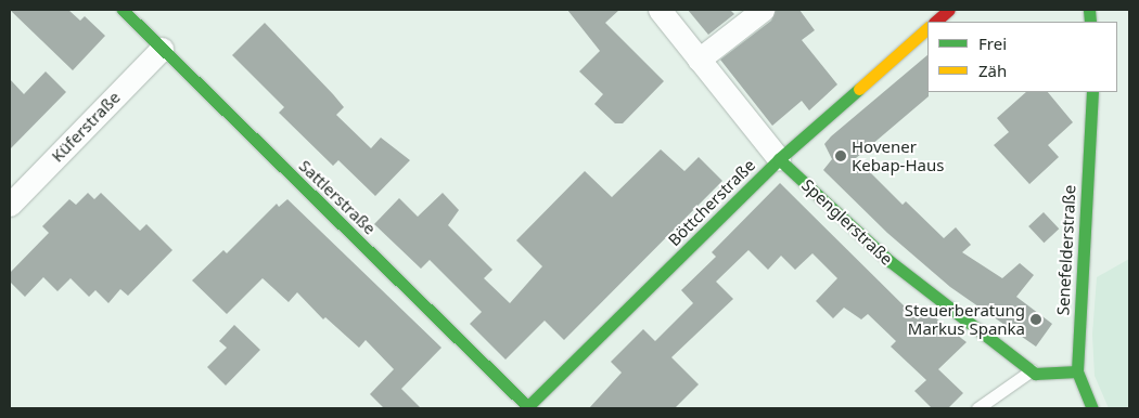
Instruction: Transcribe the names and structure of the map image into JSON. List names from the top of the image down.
{
  "streets": {
    "main road": [
      "Sattlerstraße",
      "Böttcherstraße",
      "Spenglerstraße",
      "Senefelderstraße"
    ],
    "street": ["Küferstraße"]
  },
  "crossings": [
    ["Küferstraße", "Sattlerstraße"],
    ["Sattlerstraße", "Böttcherstraße"],
    ["Böttcherstraße", "Spenglerstraße"]
  ],
  "places": ["Hovener Kebap-Haus", "Steuerberatung Markus Spanka"],
  "legend": ["Frei", "Zäh"]
}
